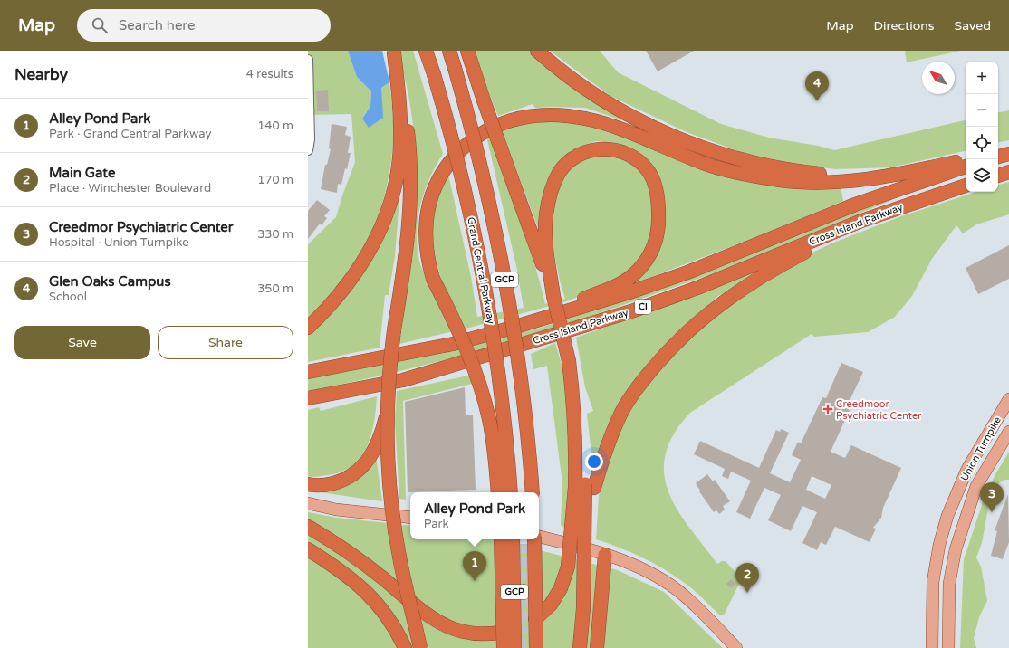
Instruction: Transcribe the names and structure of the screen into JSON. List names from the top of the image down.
{
  "streets": {
    "highway": [
      "Cross Island Parkway",
      "Grand Central Parkway",
      "GCP",
      "CI"
    ],
    "main road": ["Union Turnpike"]
  },
  "places": {
    "health": ["Creedmoor Psychiatric Center"]
  },
  "north": "top left",
  "page": {
    "header": "Map",
    "search": "Search here",
    "nav": ["Map", "Directions", "Saved"],
    "heading": ["Nearby", "4 results"],
    "map_buttons": ["+", "−"],
    "pins": [
      "4",
      "3",
      "1",
      "2"
    ],
    "list": [
      {
        "mark": "1",
        "name": "Alley Pond Park",
        "note": "Park · Grand Central Parkway",
        "value": "140 m"
      },
      {
        "mark": "2",
        "name": "Main Gate",
        "note": "Place · Winchester Boulevard",
        "value": "170 m"
      },
      {
        "mark": "3",
        "name": "Creedmor Psychiatric Center",
        "note": "Hospital · Union Turnpike",
        "value": "330 m"
      },
      {
        "mark": "4",
        "name": "Glen Oaks Campus",
        "note": "School",
        "value": "350 m"
      }
    ],
    "buttons": ["Save", "Share"],
    "popup": ["Alley Pond Park", "Park"]
  }
}
